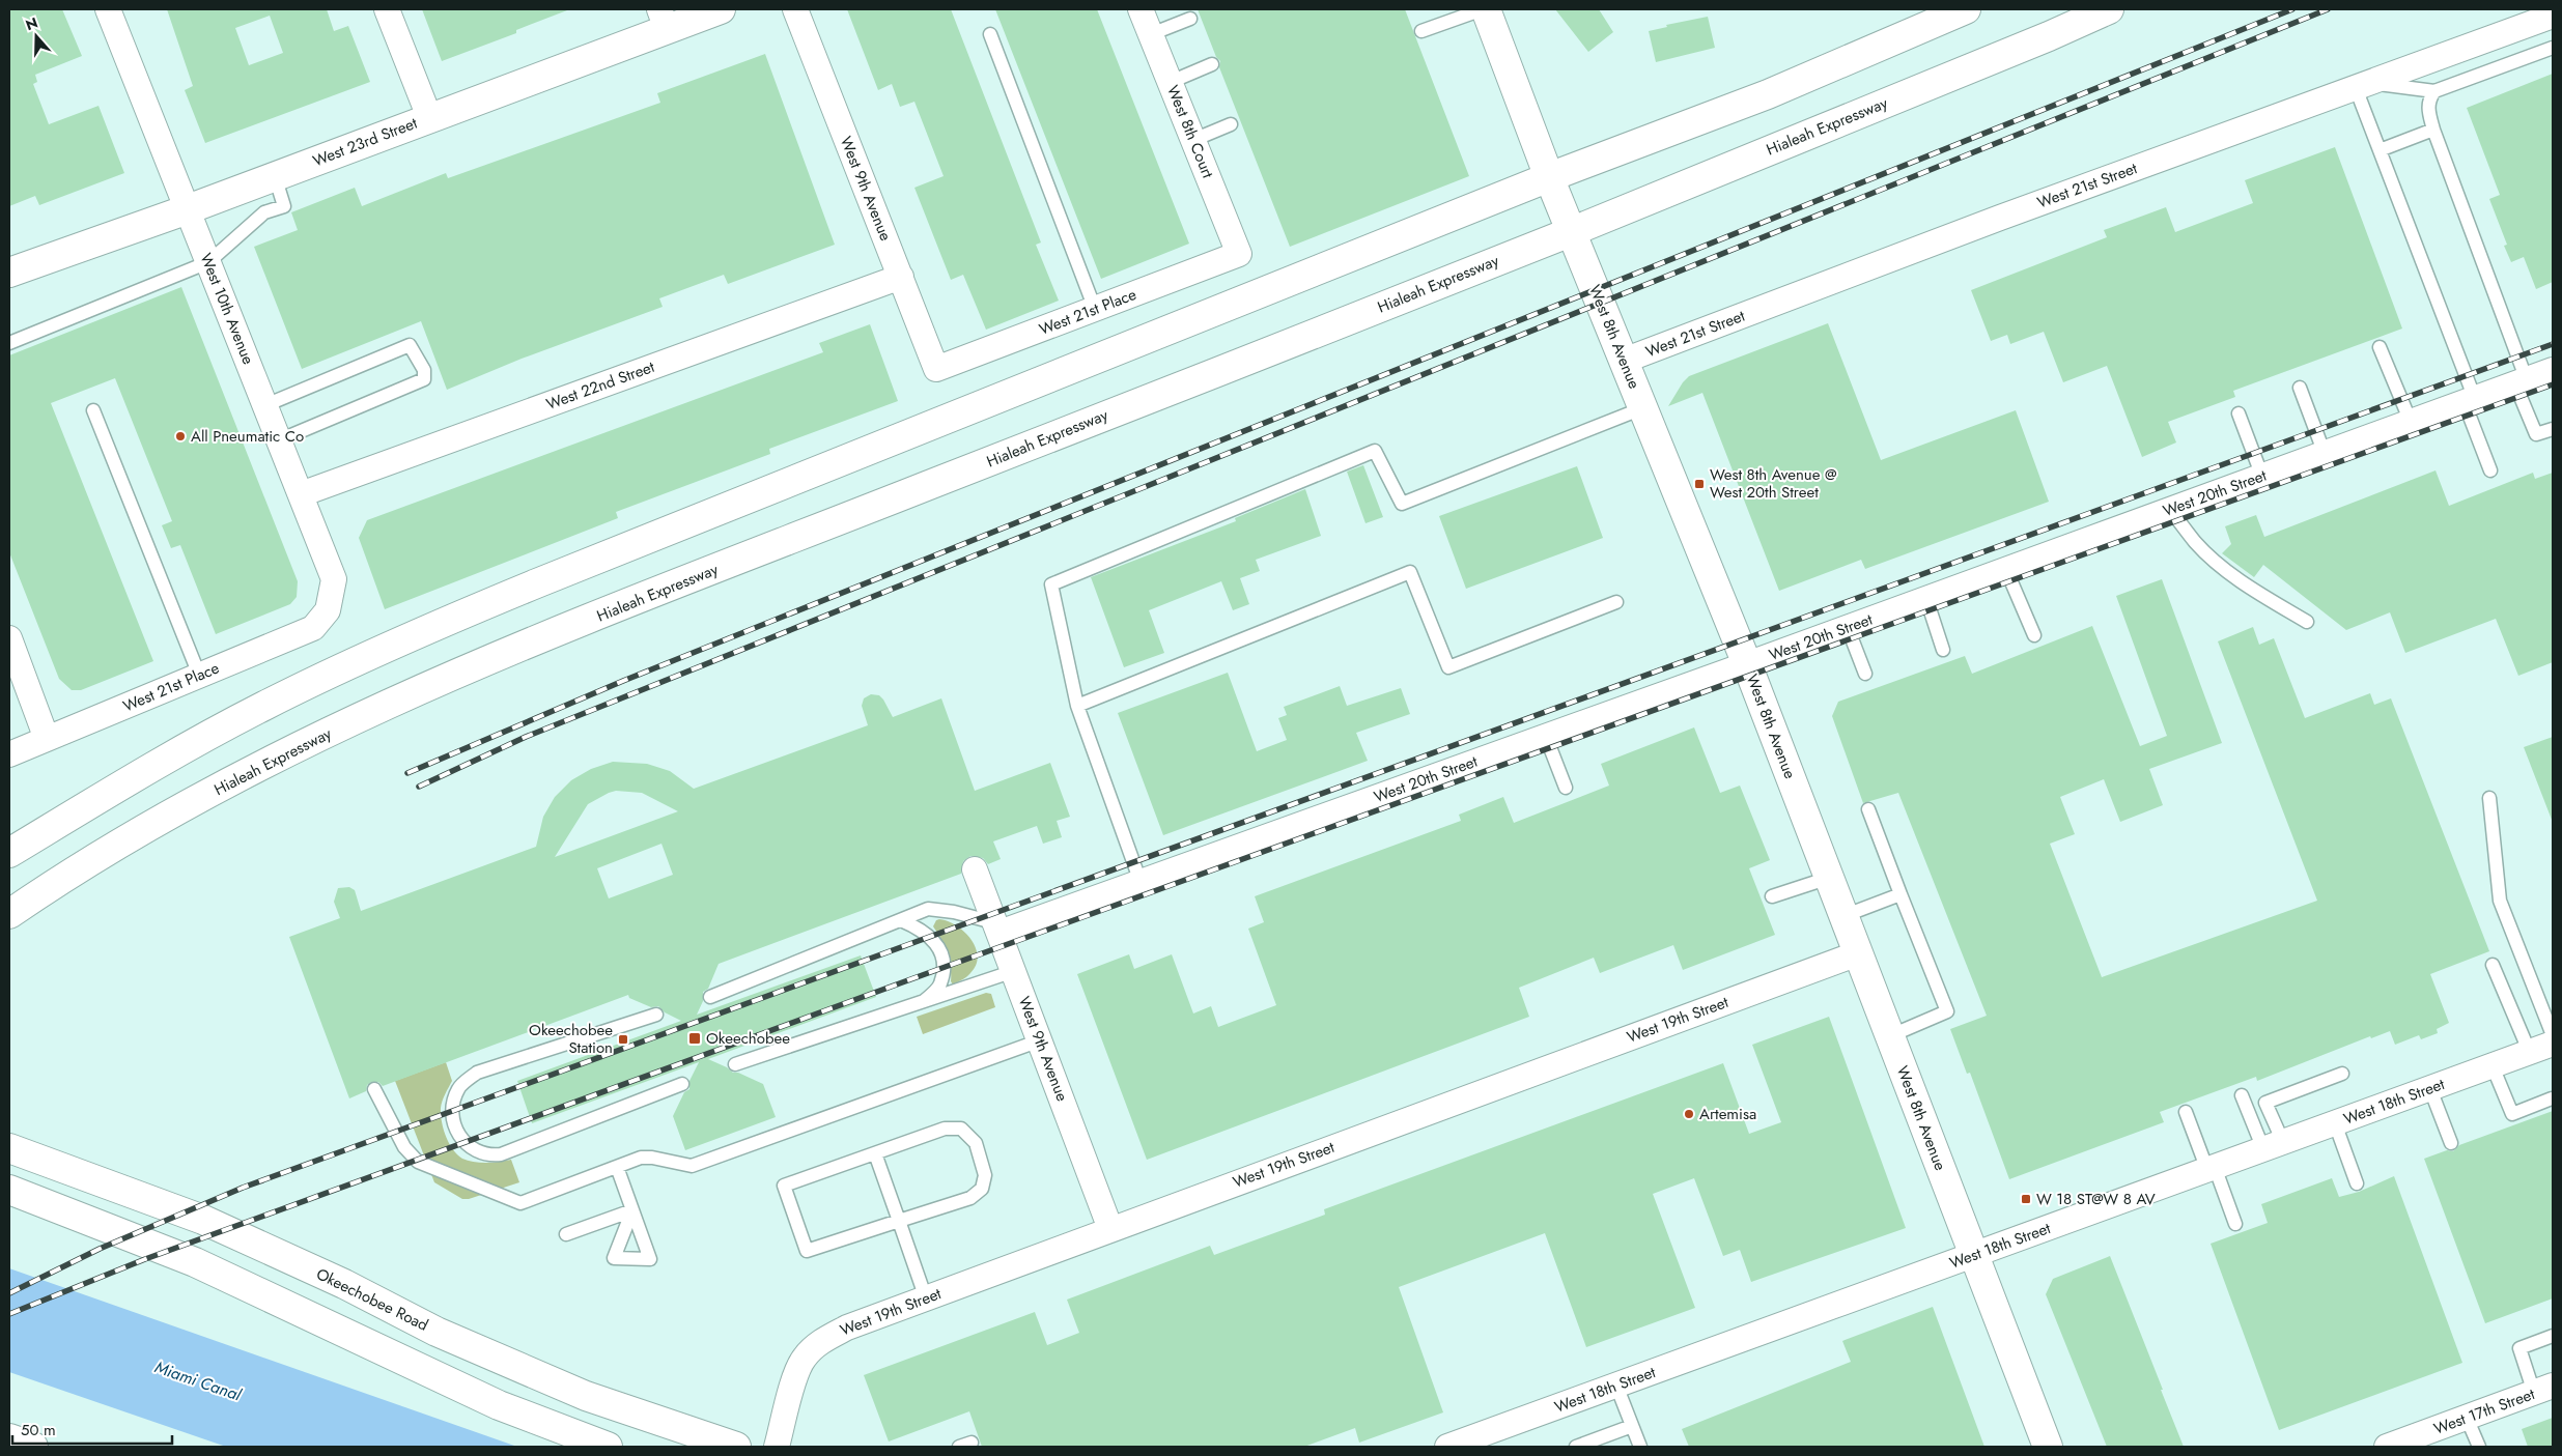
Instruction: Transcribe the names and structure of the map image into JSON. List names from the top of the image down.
{
  "streets": {
    "main road": [
      "Hialeah Expressway",
      "West 23rd Street",
      "West 8th Avenue",
      "Okeechobee Road"
    ],
    "street": [
      "West 8th Court",
      "West 21st Street",
      "West 9th Avenue",
      "West 10th Avenue",
      "West 21st Place",
      "West 22nd Street",
      "West 20th Street",
      "West 19th Street",
      "West 18th Street",
      "West 17th Street"
    ]
  },
  "crossings": [
    ["Hialeah Expressway", "West 8th Avenue"],
    ["West 8th Court", "West 21st Place"],
    ["West 23rd Street", "West 10th Avenue"],
    ["West 21st Street", "West 8th Avenue"],
    ["West 9th Avenue", "West 21st Place"],
    ["West 9th Avenue", "West 22nd Street"],
    ["West 9th Avenue", "West 20th Street"],
    ["West 9th Avenue", "West 19th Street"],
    ["West 10th Avenue", "West 21st Place"],
    ["West 10th Avenue", "West 22nd Street"],
    ["West 8th Avenue", "West 20th Street"],
    ["West 8th Avenue", "West 19th Street"],
    ["West 8th Avenue", "West 18th Street"]
  ],
  "water": ["Miami Canal"],
  "places": {
    "other": ["All Pneumatic Co", "Artemisa"],
    "transit": [
      "West 8th Avenue @ West 20th Street",
      "Okeechobee",
      "Okeechobee Station",
      "W 18 ST@W 8 AV"
    ]
  },
  "scale_bar": "50 m",
  "north": "top"
}
